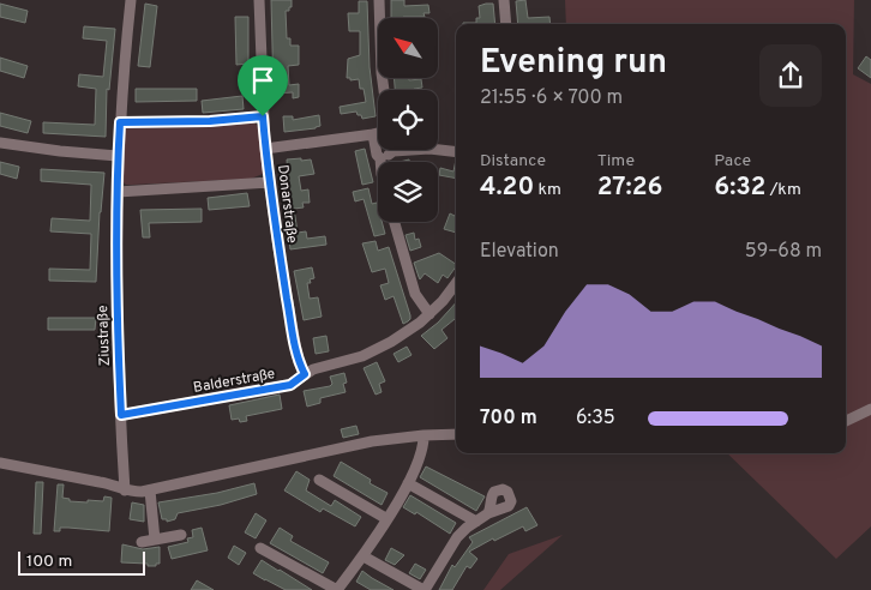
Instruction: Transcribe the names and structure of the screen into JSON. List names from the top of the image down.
{
  "streets": {
    "street": ["Donarstraße", "Ziustraße", "Balderstraße"]
  },
  "crossings": [
    ["Donarstraße", "Balderstraße"],
    ["Ziustraße", "Balderstraße"]
  ],
  "scale_bar": "100 m",
  "north": "top left",
  "page": {
    "heading": ["Evening run", "21:55 · 6 × 700 m"],
    "stats": [
      ["Distance", "4.20 km"],
      ["Time", "27:26"],
      ["Pace", "6:32 /km"]
    ],
    "chart": ["Elevation", "59–68 m"],
    "list": [
      {
        "name": "700 m",
        "note": "6:35"
      }
    ],
    "scale": "100 m"
  }
}
